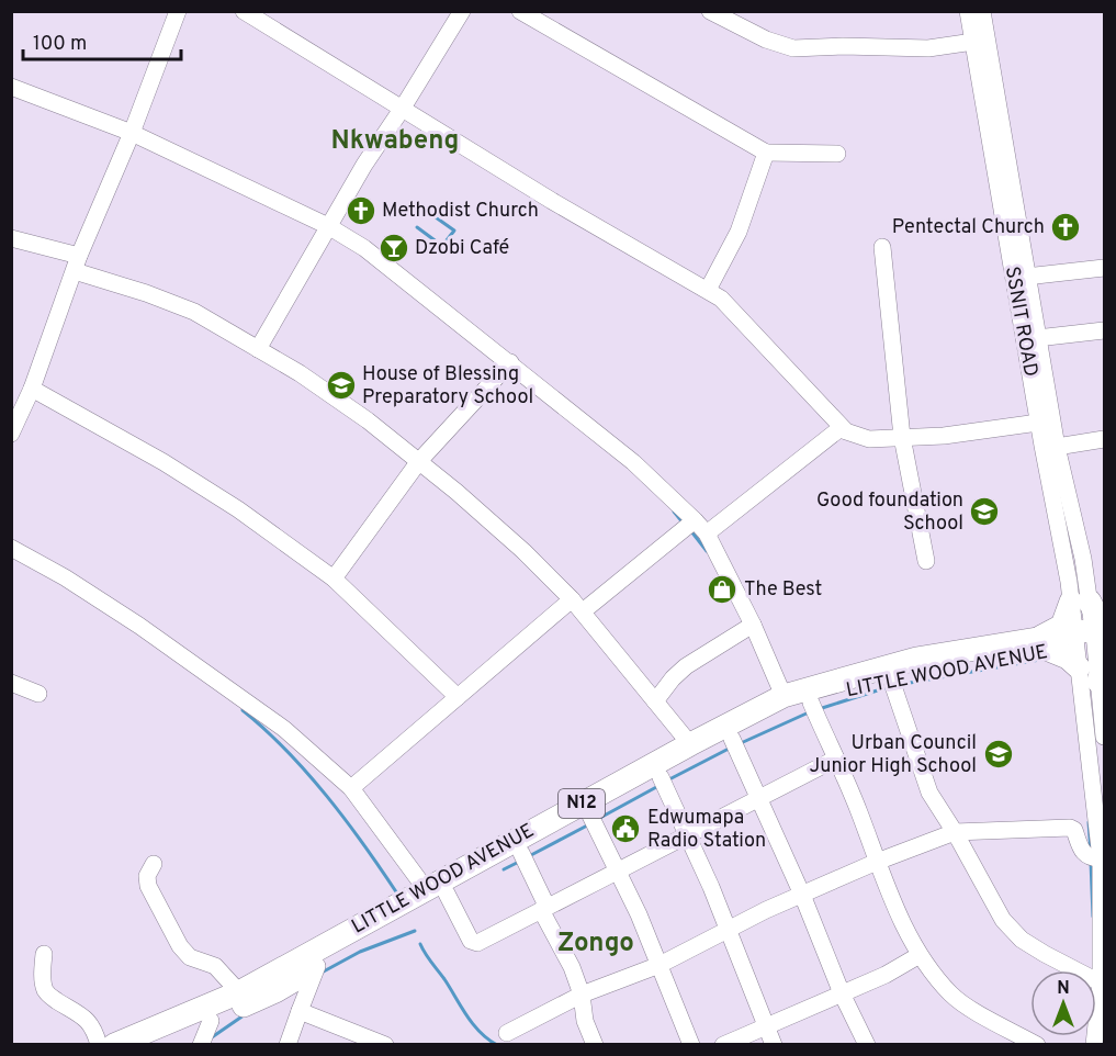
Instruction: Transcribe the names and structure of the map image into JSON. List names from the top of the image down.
{
  "streets": {
    "highway": ["LITTLE WOOD AVENUE", "N12"],
    "street": ["SSNIT ROAD"]
  },
  "crossings": [
    ["SSNIT ROAD", "LITTLE WOOD AVENUE"]
  ],
  "districts": ["Nkwabeng", "Zongo"],
  "places": {
    "church": ["Methodist Church", "Pentectal Church"],
    "bar": ["Dzobi Café"],
    "school or university": ["House of Blessing Preparatory School", "Good foundation School", "Urban Council Junior High School"],
    "shop": ["The Best"],
    "public building": ["Edwumapa Radio Station"]
  },
  "scale_bar": "100 m",
  "north": "top"
}
